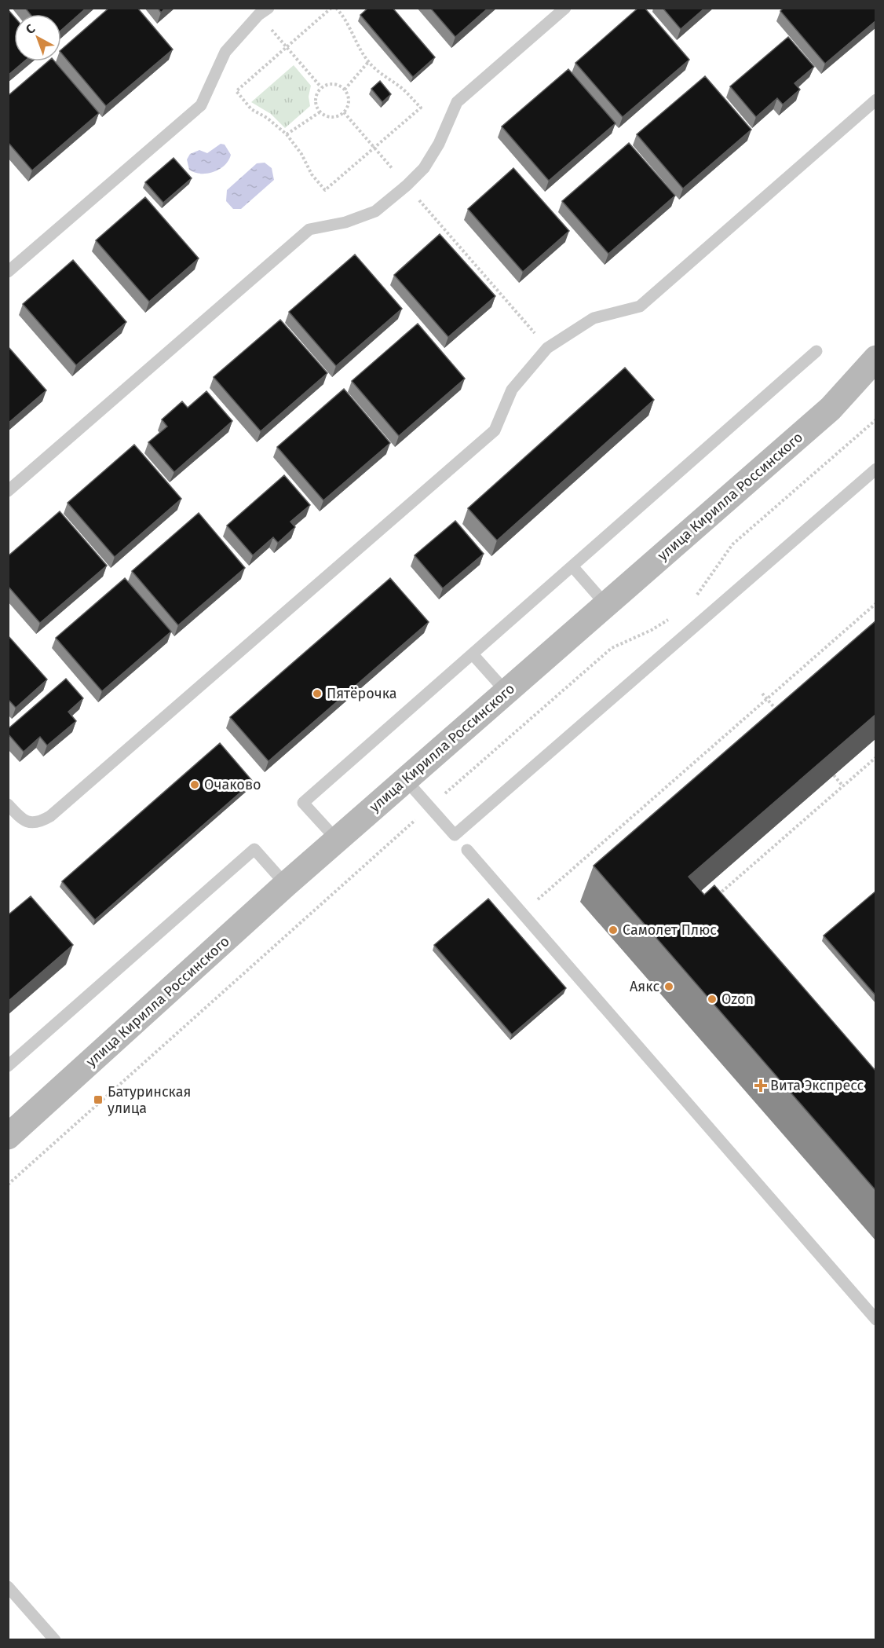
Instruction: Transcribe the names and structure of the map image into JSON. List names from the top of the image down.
{
  "streets": {
    "main road": ["улица Кирилла Россинского"]
  },
  "places": {
    "other": [
      "Пятёрочка",
      "Очаково",
      "Самолет Плюс",
      "Аякс",
      "Ozon"
    ],
    "health": ["Вита Экспресс"],
    "transit": ["Батуринская улица"]
  },
  "north": "top left"
}
